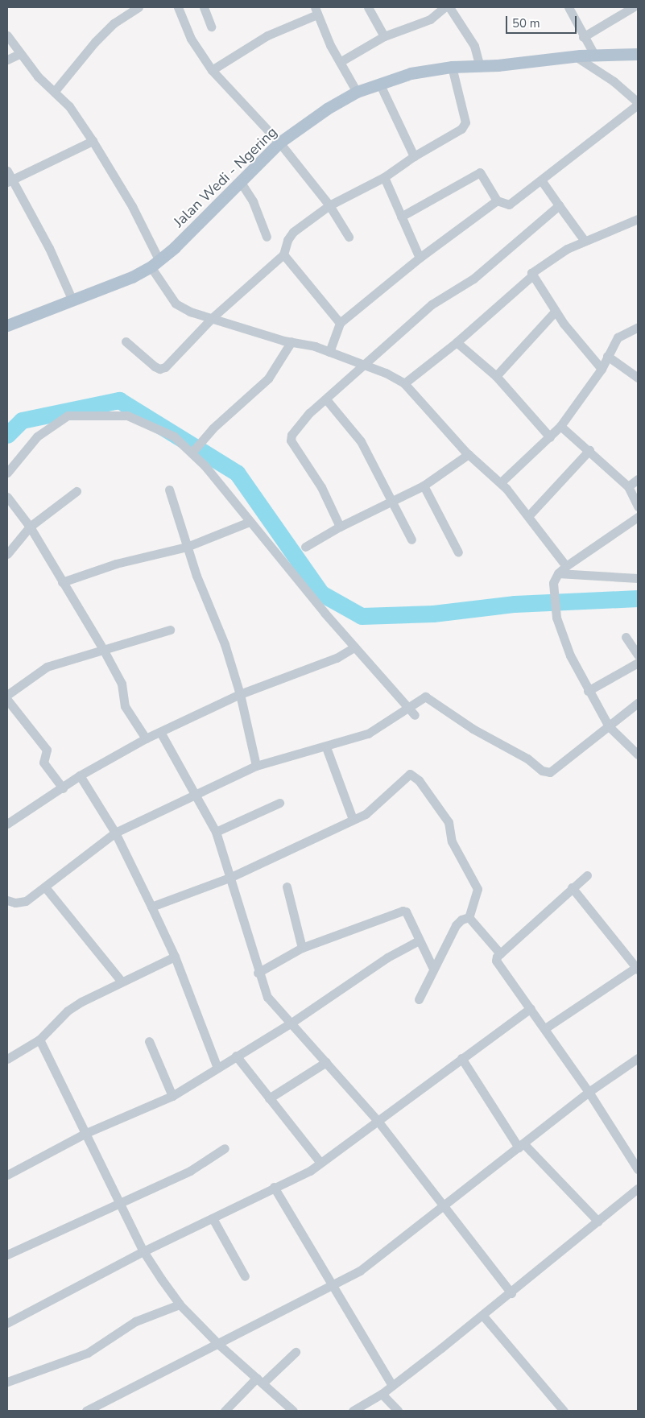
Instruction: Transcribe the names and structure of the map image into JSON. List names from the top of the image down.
{
  "streets": {
    "main road": ["Jalan Wedi - Ngering"]
  },
  "scale_bar": "50 m"
}
